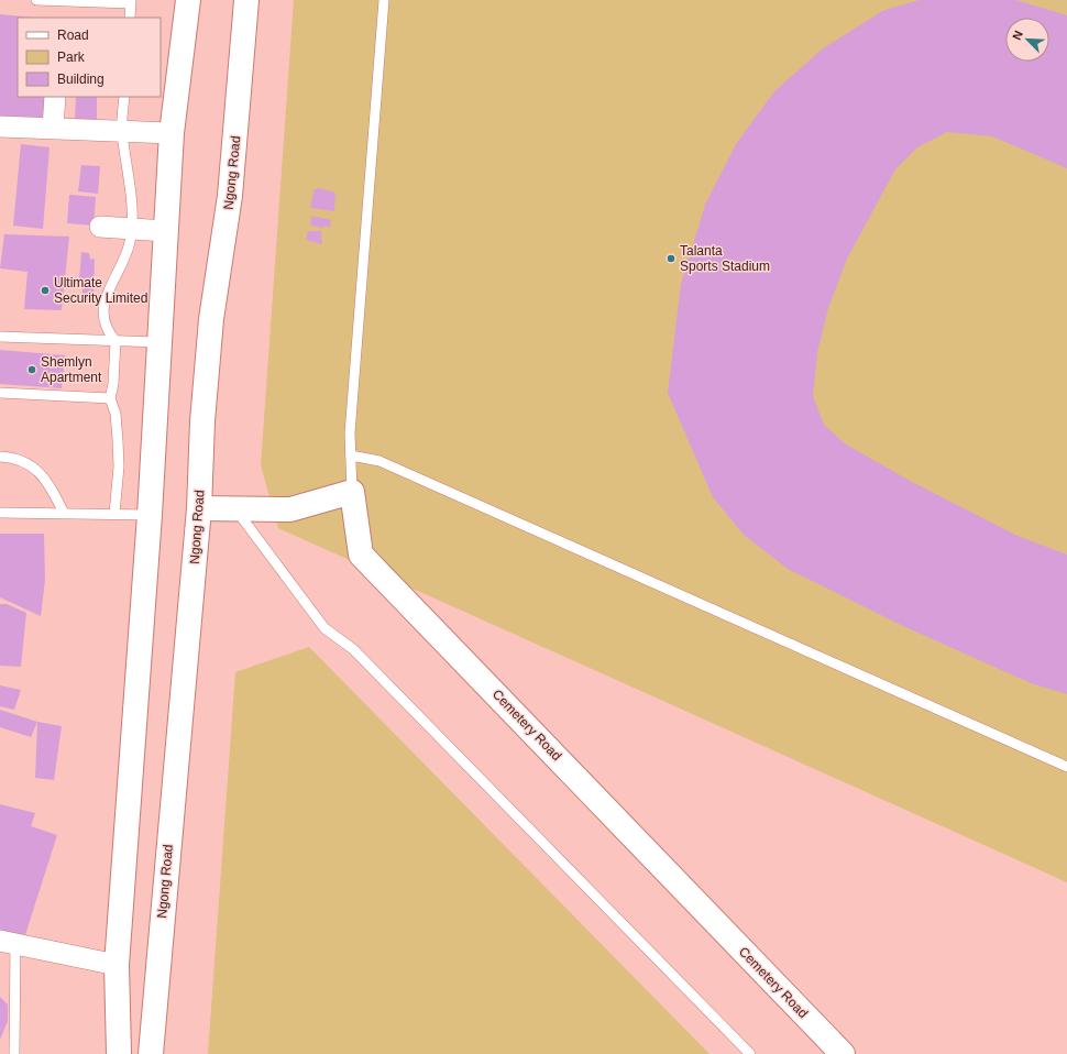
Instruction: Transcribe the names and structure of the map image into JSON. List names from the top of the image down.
{
  "streets": {
    "main road": ["Ngong Road", "Cemetery Road"]
  },
  "places": ["Talanta Sports Stadium", "Ultimate Security Limited", "Shemlyn Apartment"],
  "legend": ["Road", "Park", "Building"],
  "north": "top left"
}
